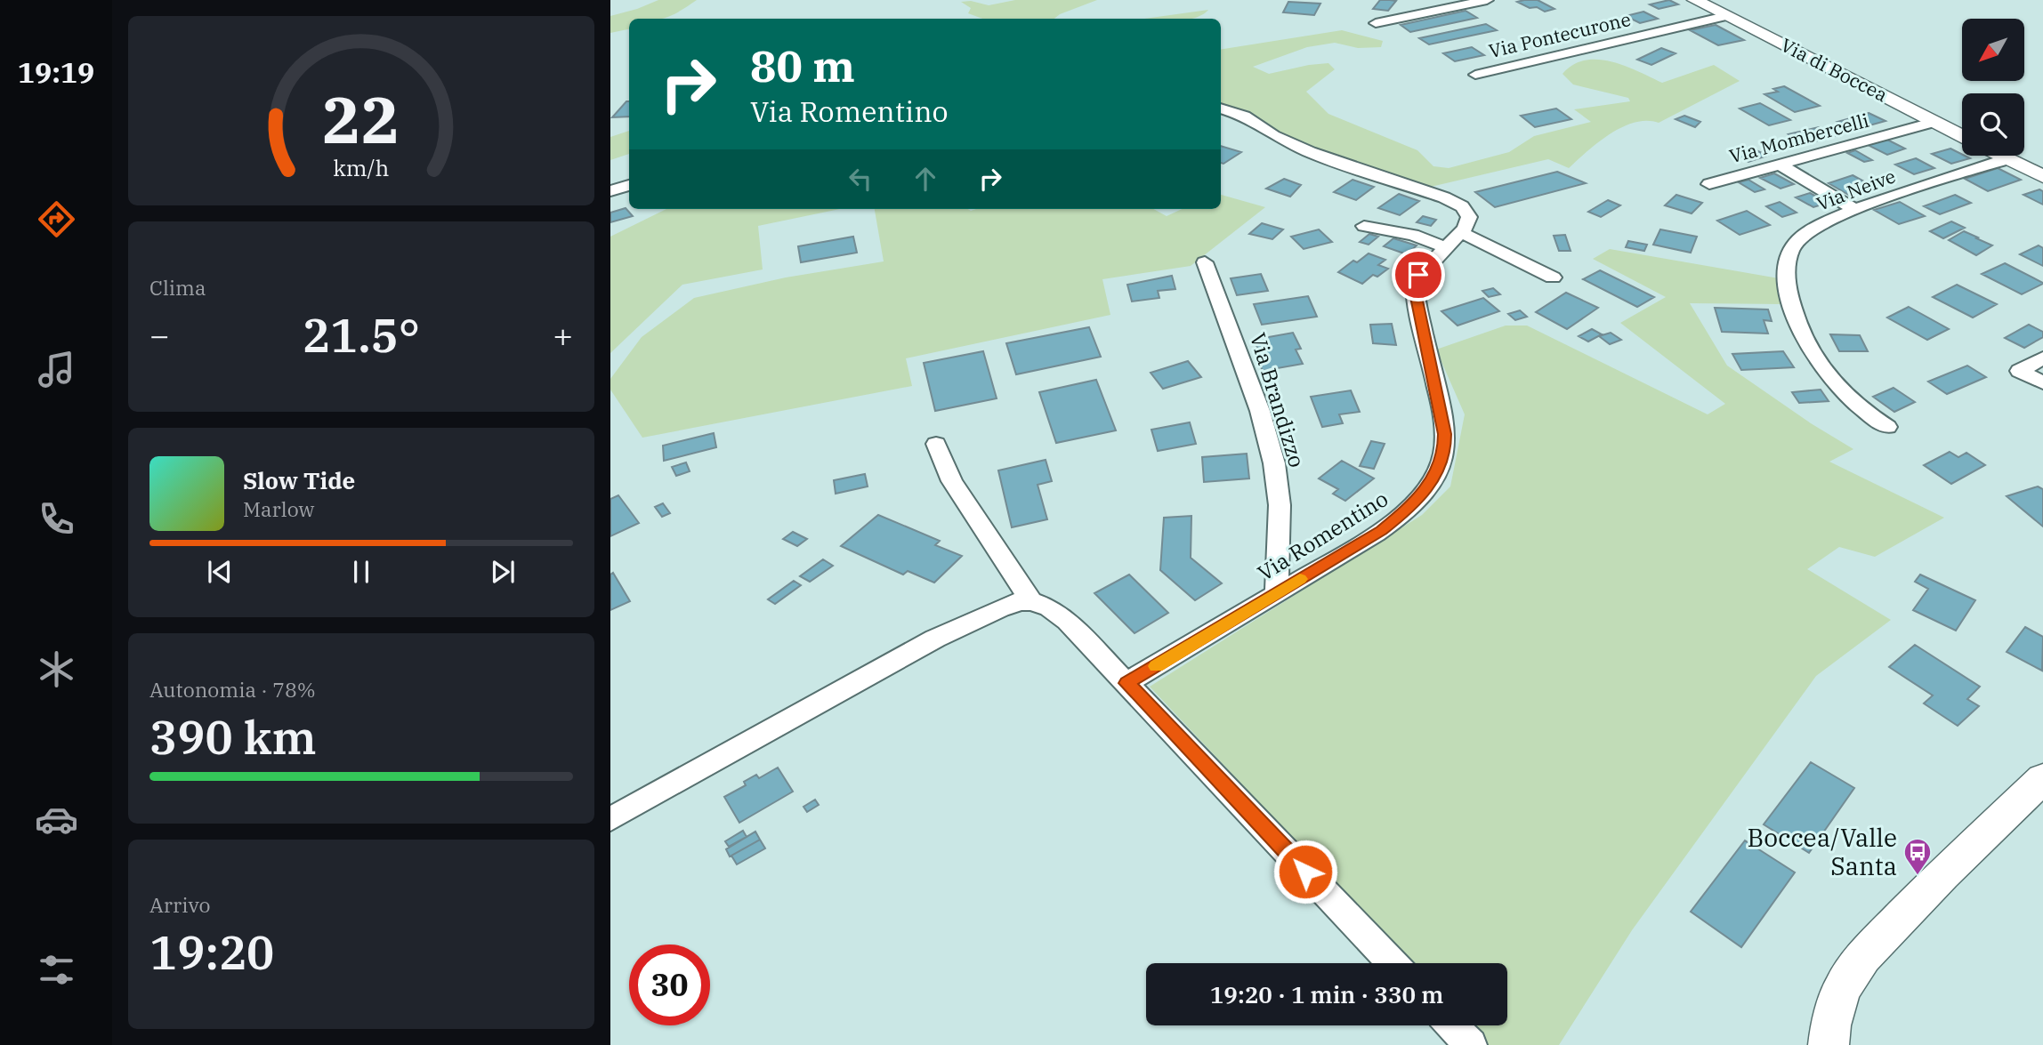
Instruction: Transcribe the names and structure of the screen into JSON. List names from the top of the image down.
{
  "streets": {
    "street": [
      "Via Pontecurone",
      "Via di Boccea",
      "Via Mombercelli",
      "Via Neive",
      "Via Brandizzo",
      "Via Romentino"
    ]
  },
  "crossings": [
    ["Via Pontecurone", "Via di Boccea"],
    ["Via di Boccea", "Via Mombercelli"],
    ["Via Brandizzo", "Via Romentino"]
  ],
  "places": {
    "bus stop": ["Boccea/Valle Santa"]
  },
  "north": "bottom left",
  "page": {
    "tabs": "19:19",
    "turn": ["80 m", "Via Romentino"],
    "tile": [
      "Clima",
      ["Autonomia · 78%", "390 km"],
      ["Arrivo", "19:20"]
    ],
    "heat": ["−", "21.5°", "+"],
    "song": ["Slow Tide", "Marlow"],
    "limit": "30",
    "trip": "19:20 · 1 min · 330 m",
    "gauge": ["22", "km/h"]
  }
}
